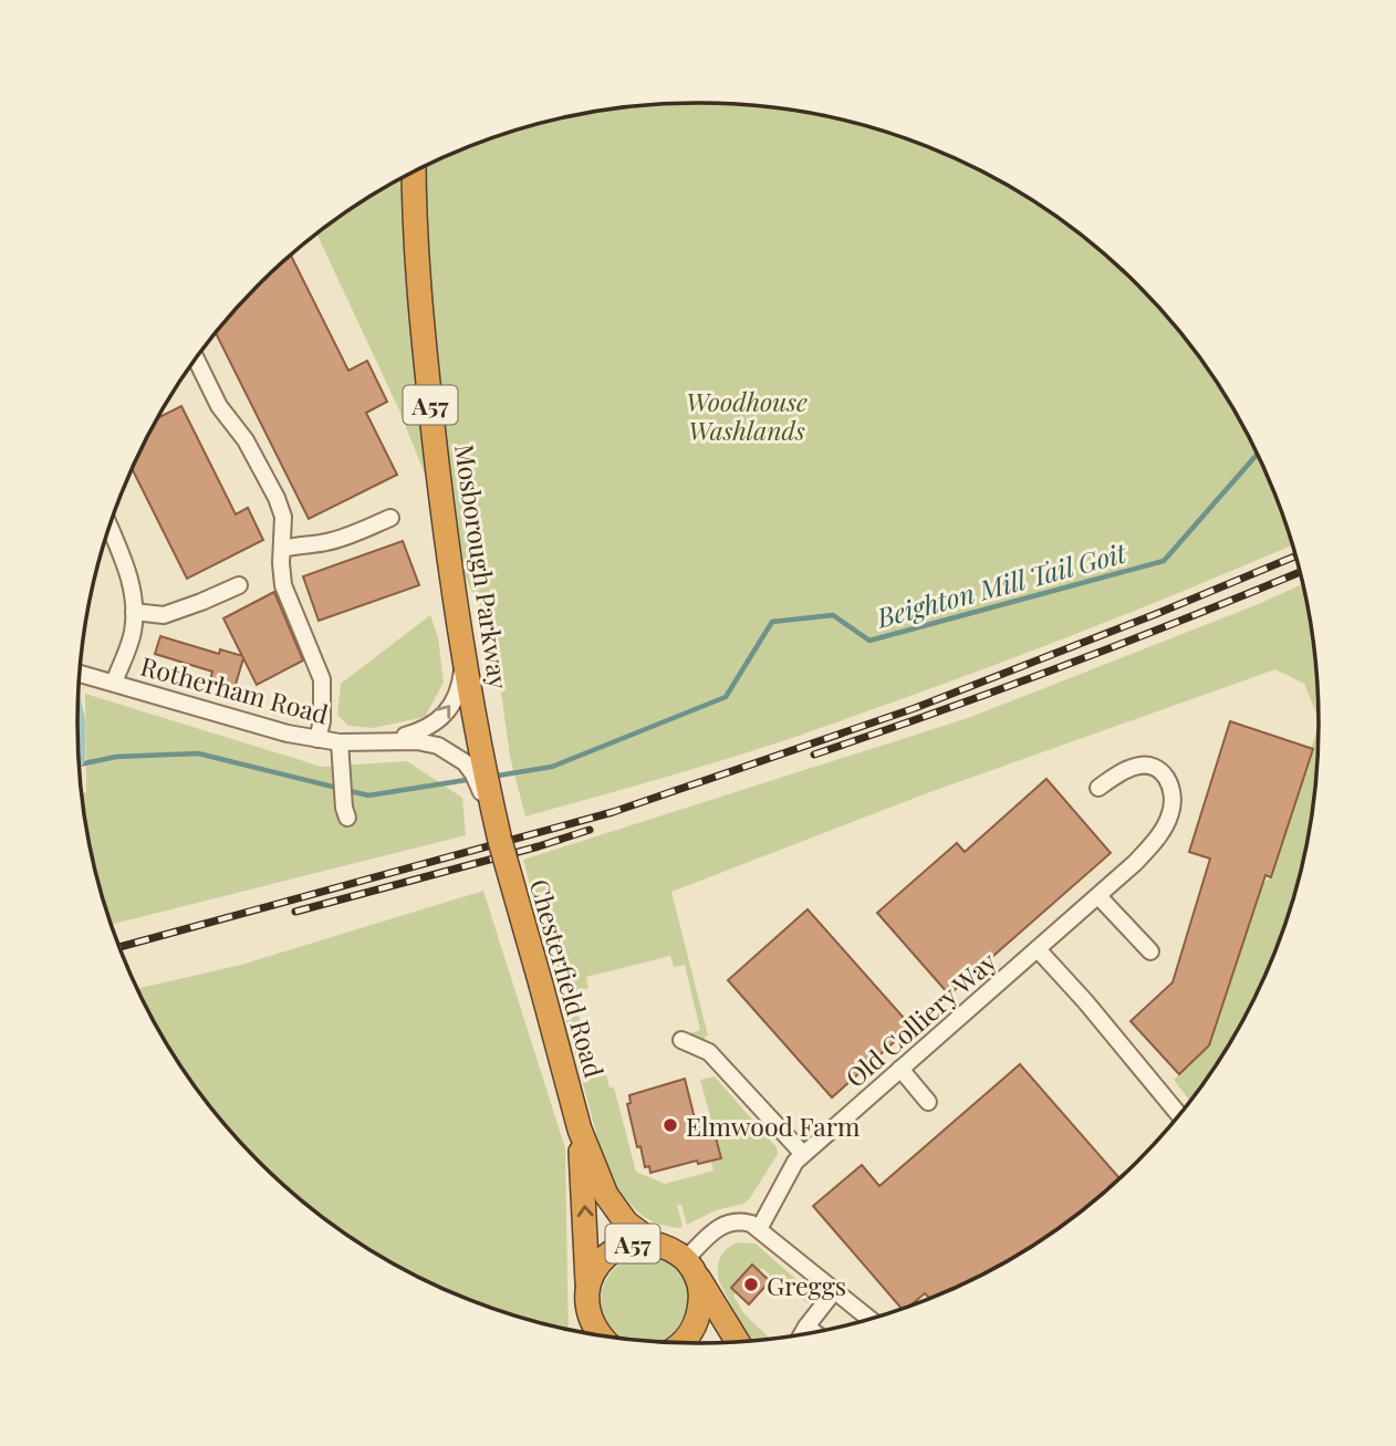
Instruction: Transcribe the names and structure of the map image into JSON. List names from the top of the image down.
{
  "streets": {
    "highway": ["A57", "Mosborough Parkway", "Chesterfield Road"],
    "street": ["Rotherham Road", "Old Colliery Way"]
  },
  "crossings": [
    ["A57", "Chesterfield Road"],
    ["Mosborough Parkway", "Chesterfield Road"]
  ],
  "water": ["Beighton Mill Tail Goit"],
  "parks": ["Woodhouse Washlands"],
  "places": ["Elmwood Farm", "Greggs"]
}
